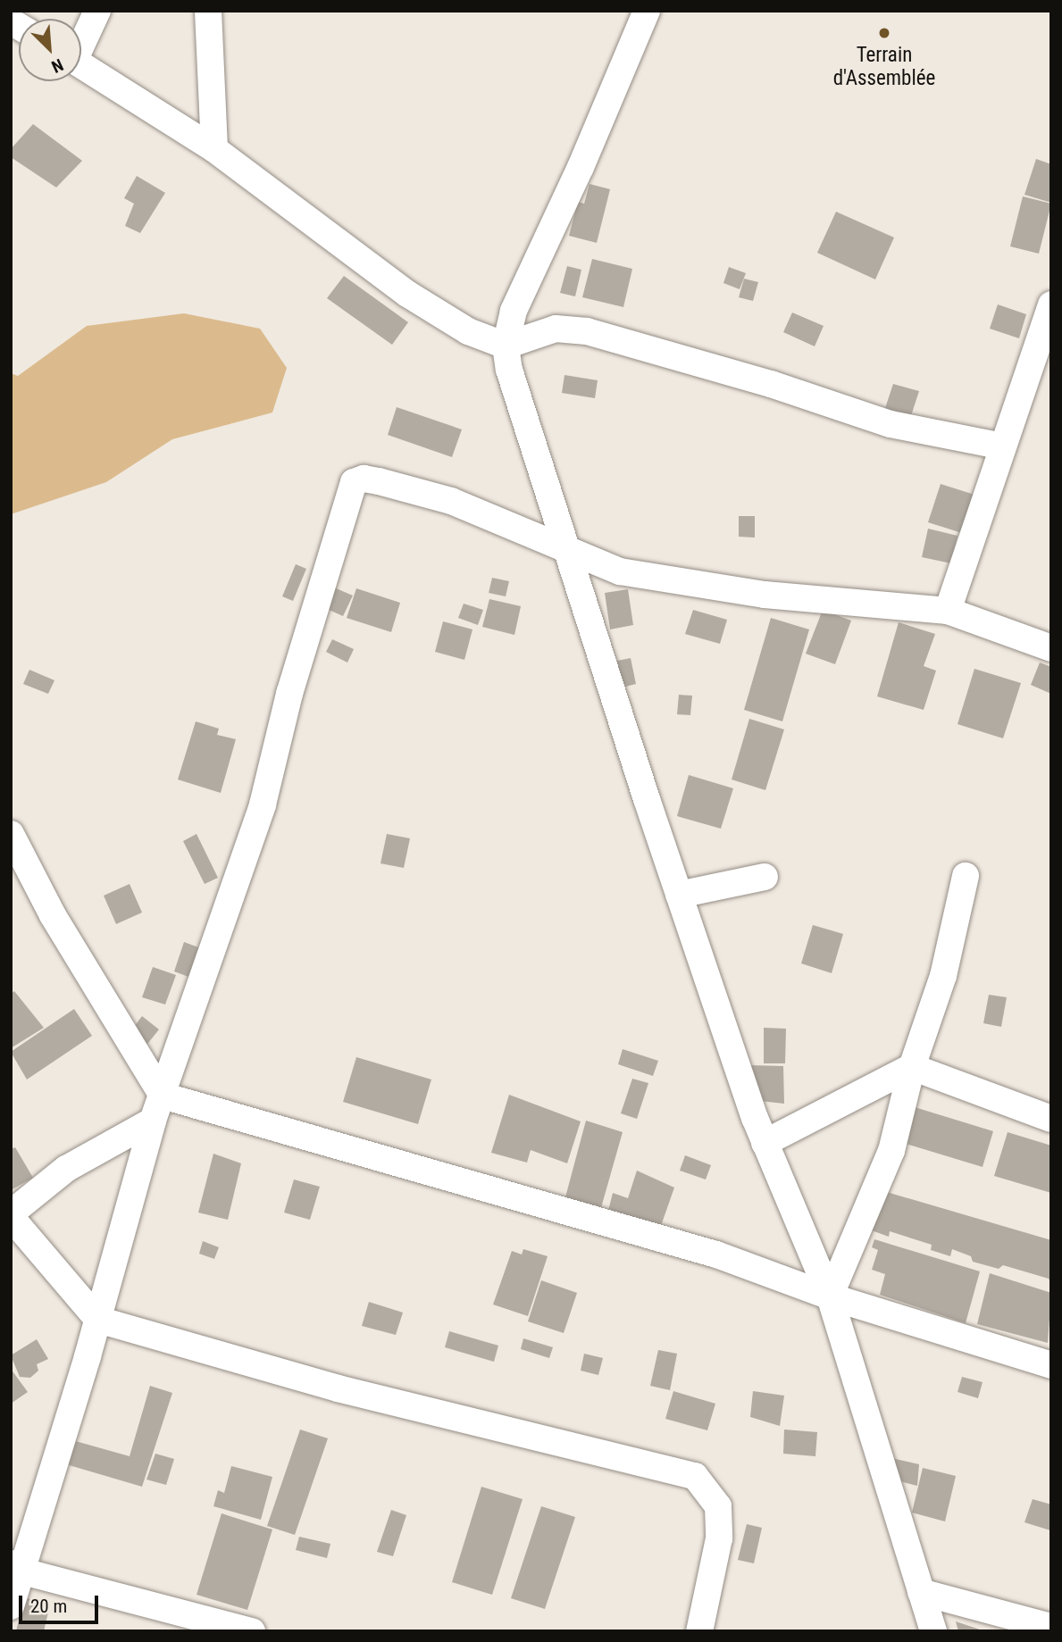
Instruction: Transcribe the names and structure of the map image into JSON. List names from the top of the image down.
{
  "places": ["Terrain d'Assemblée"],
  "scale_bar": "20 m",
  "north": "bottom right"
}
